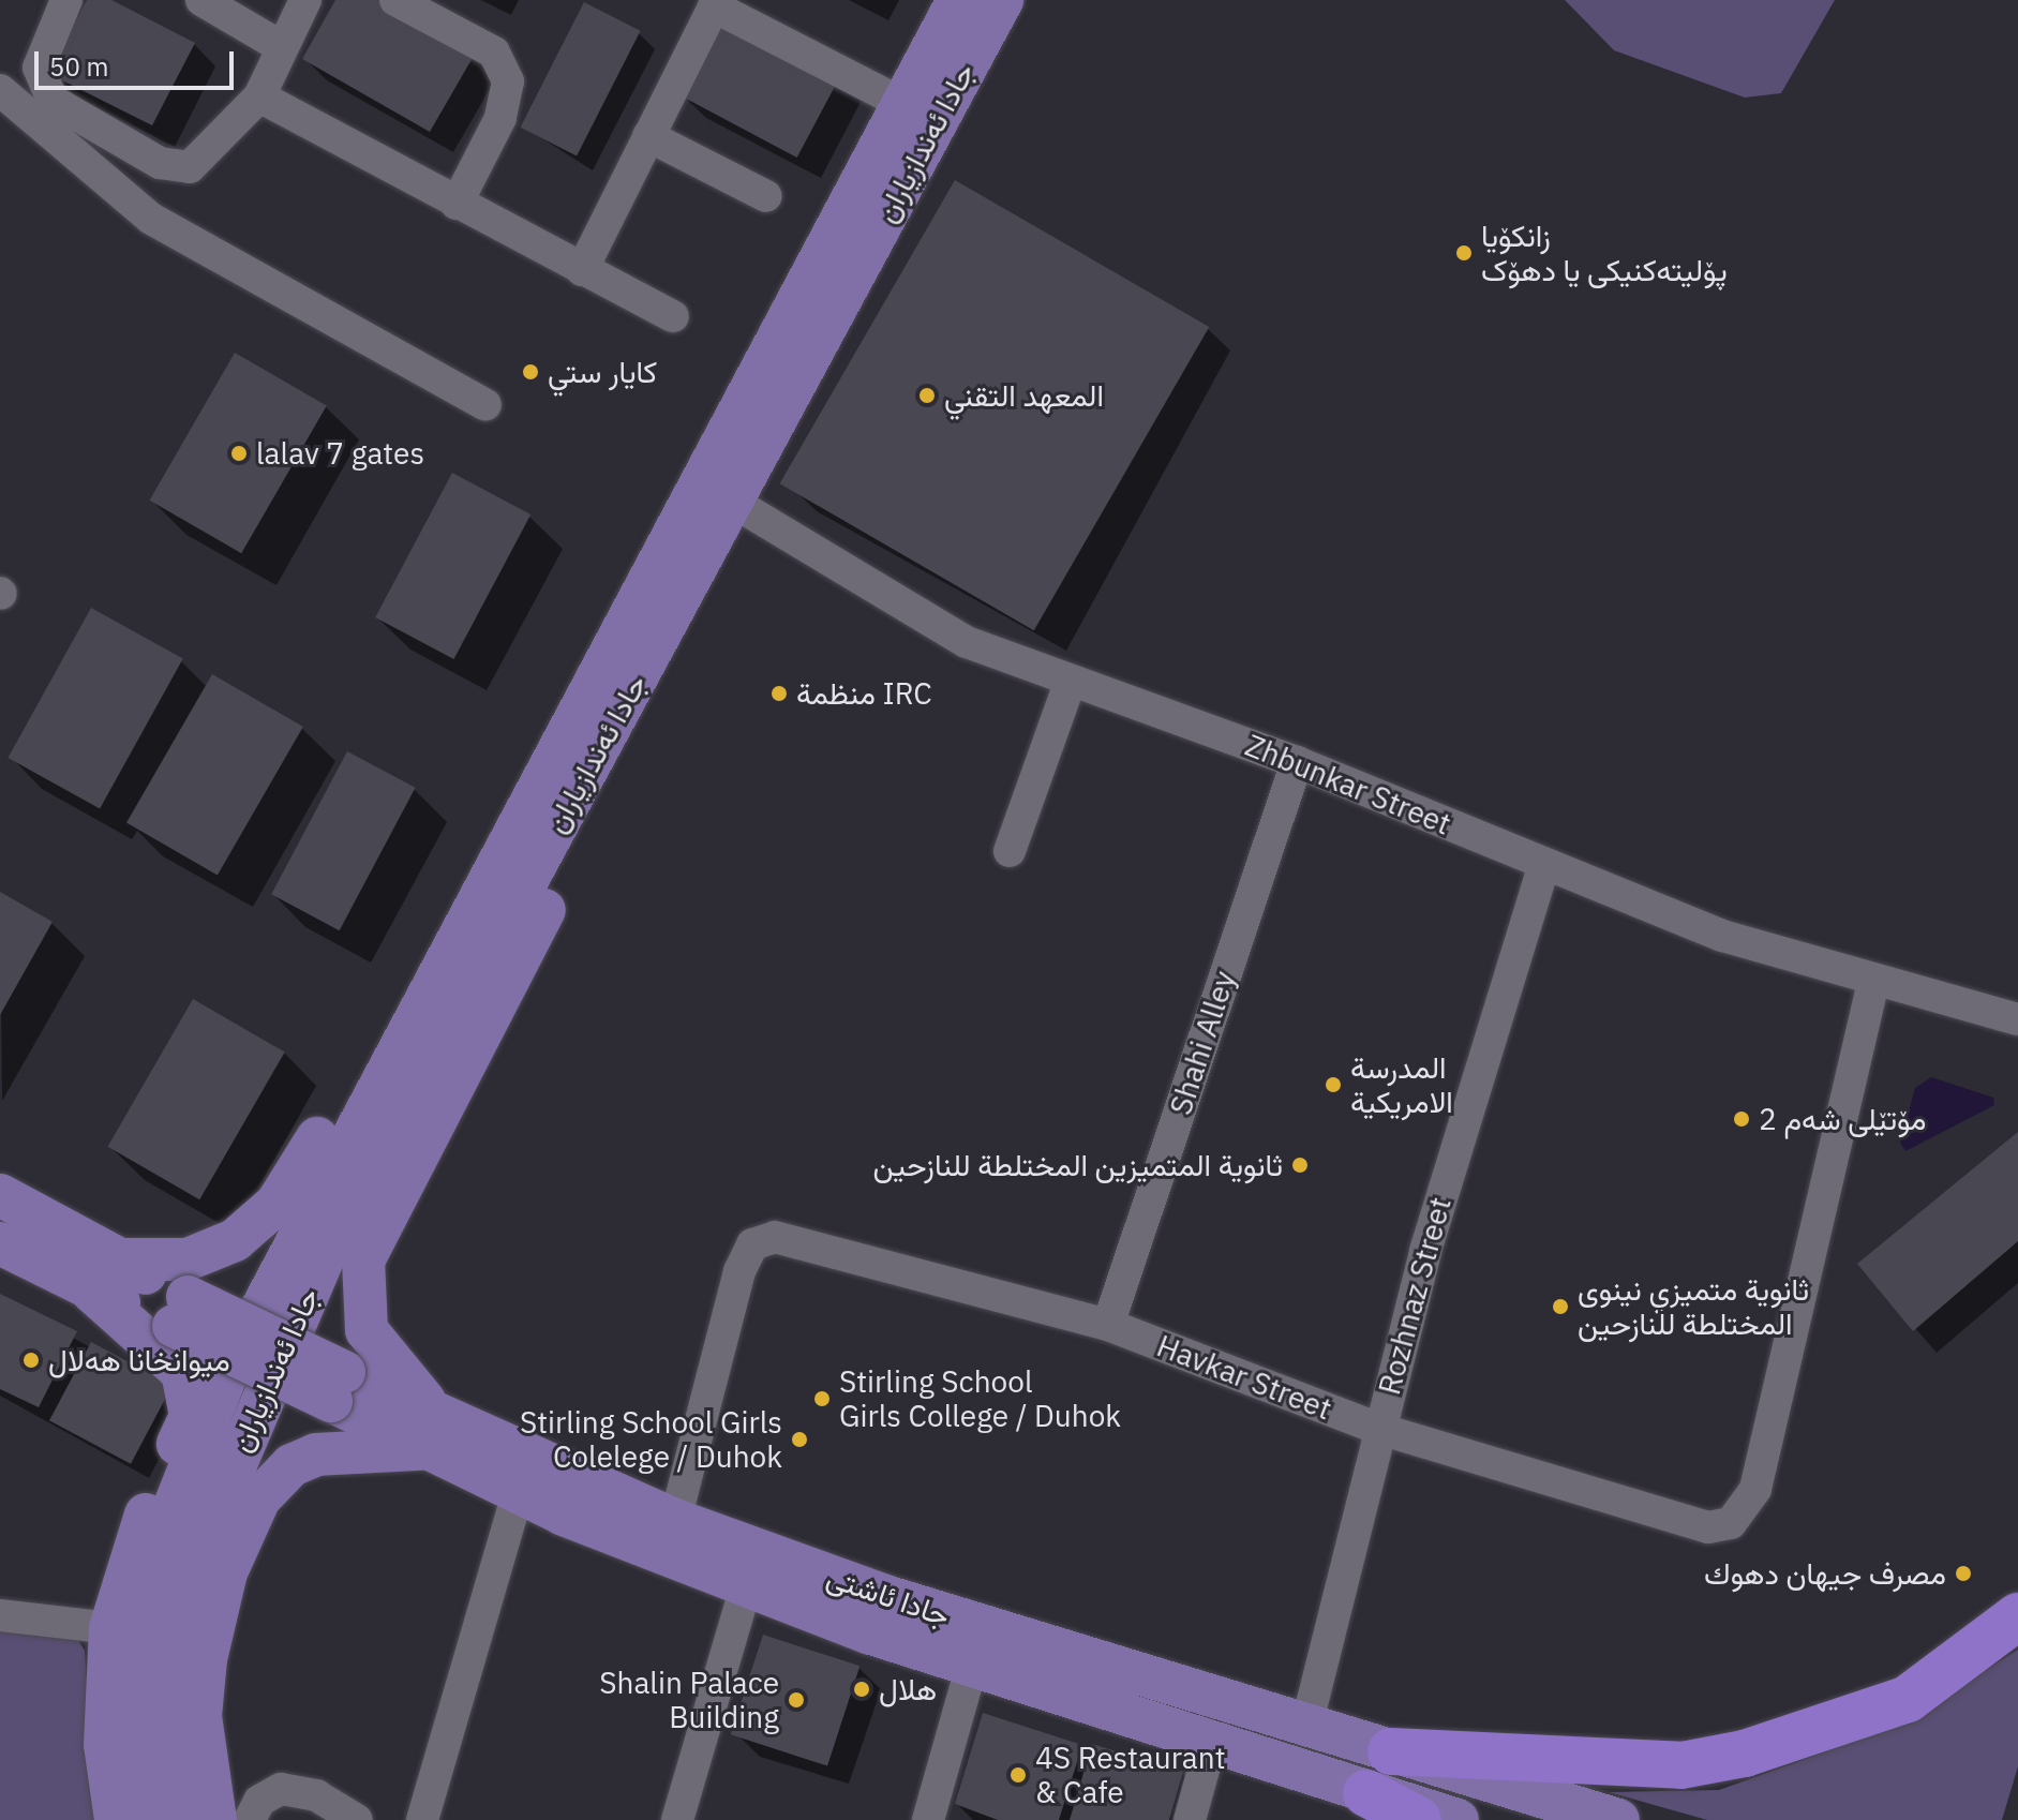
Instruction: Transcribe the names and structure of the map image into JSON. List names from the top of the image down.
{
  "streets": {
    "main road": ["جادا ئەندازیاران", "جادا ئاشتی"],
    "street": [
      "Zhbunkar Street",
      "Shahi Alley",
      "Rozhnaz Street",
      "Havkar Street"
    ]
  },
  "crossings": [
    ["جادا ئەندازیاران", "Zhbunkar Street"],
    ["Zhbunkar Street", "Shahi Alley"],
    ["Zhbunkar Street", "Rozhnaz Street"],
    ["Zhbunkar Street", "Havkar Street"],
    ["Shahi Alley", "Havkar Street"],
    ["Rozhnaz Street", "Havkar Street"],
    ["Rozhnaz Street", "جادا ئاشتی"],
    ["Havkar Street", "جادا ئاشتی"]
  ],
  "places": [
    "زانکۆیا پۆلیتەکنیکی یا دهۆک",
    "كايار ستي",
    "المعهد التقني",
    "lalav 7 gates",
    "منظمة IRC",
    "المدرسة الامريكية",
    "مۆتێلی شەم 2",
    "ثانوية المتميزين المختلطة للنازحين",
    "ثانوية متميزي نينوى المختلطة للنازحين",
    "میوانخانا هەلال",
    "Stirling School Girls College / Duhok",
    "Stirling School Girls Colelege / Duhok",
    "مصرف جيهان دهوك",
    "هلال",
    "Shalin Palace Building",
    "4S Restaurant & Cafe"
  ],
  "scale_bar": "50 m"
}
